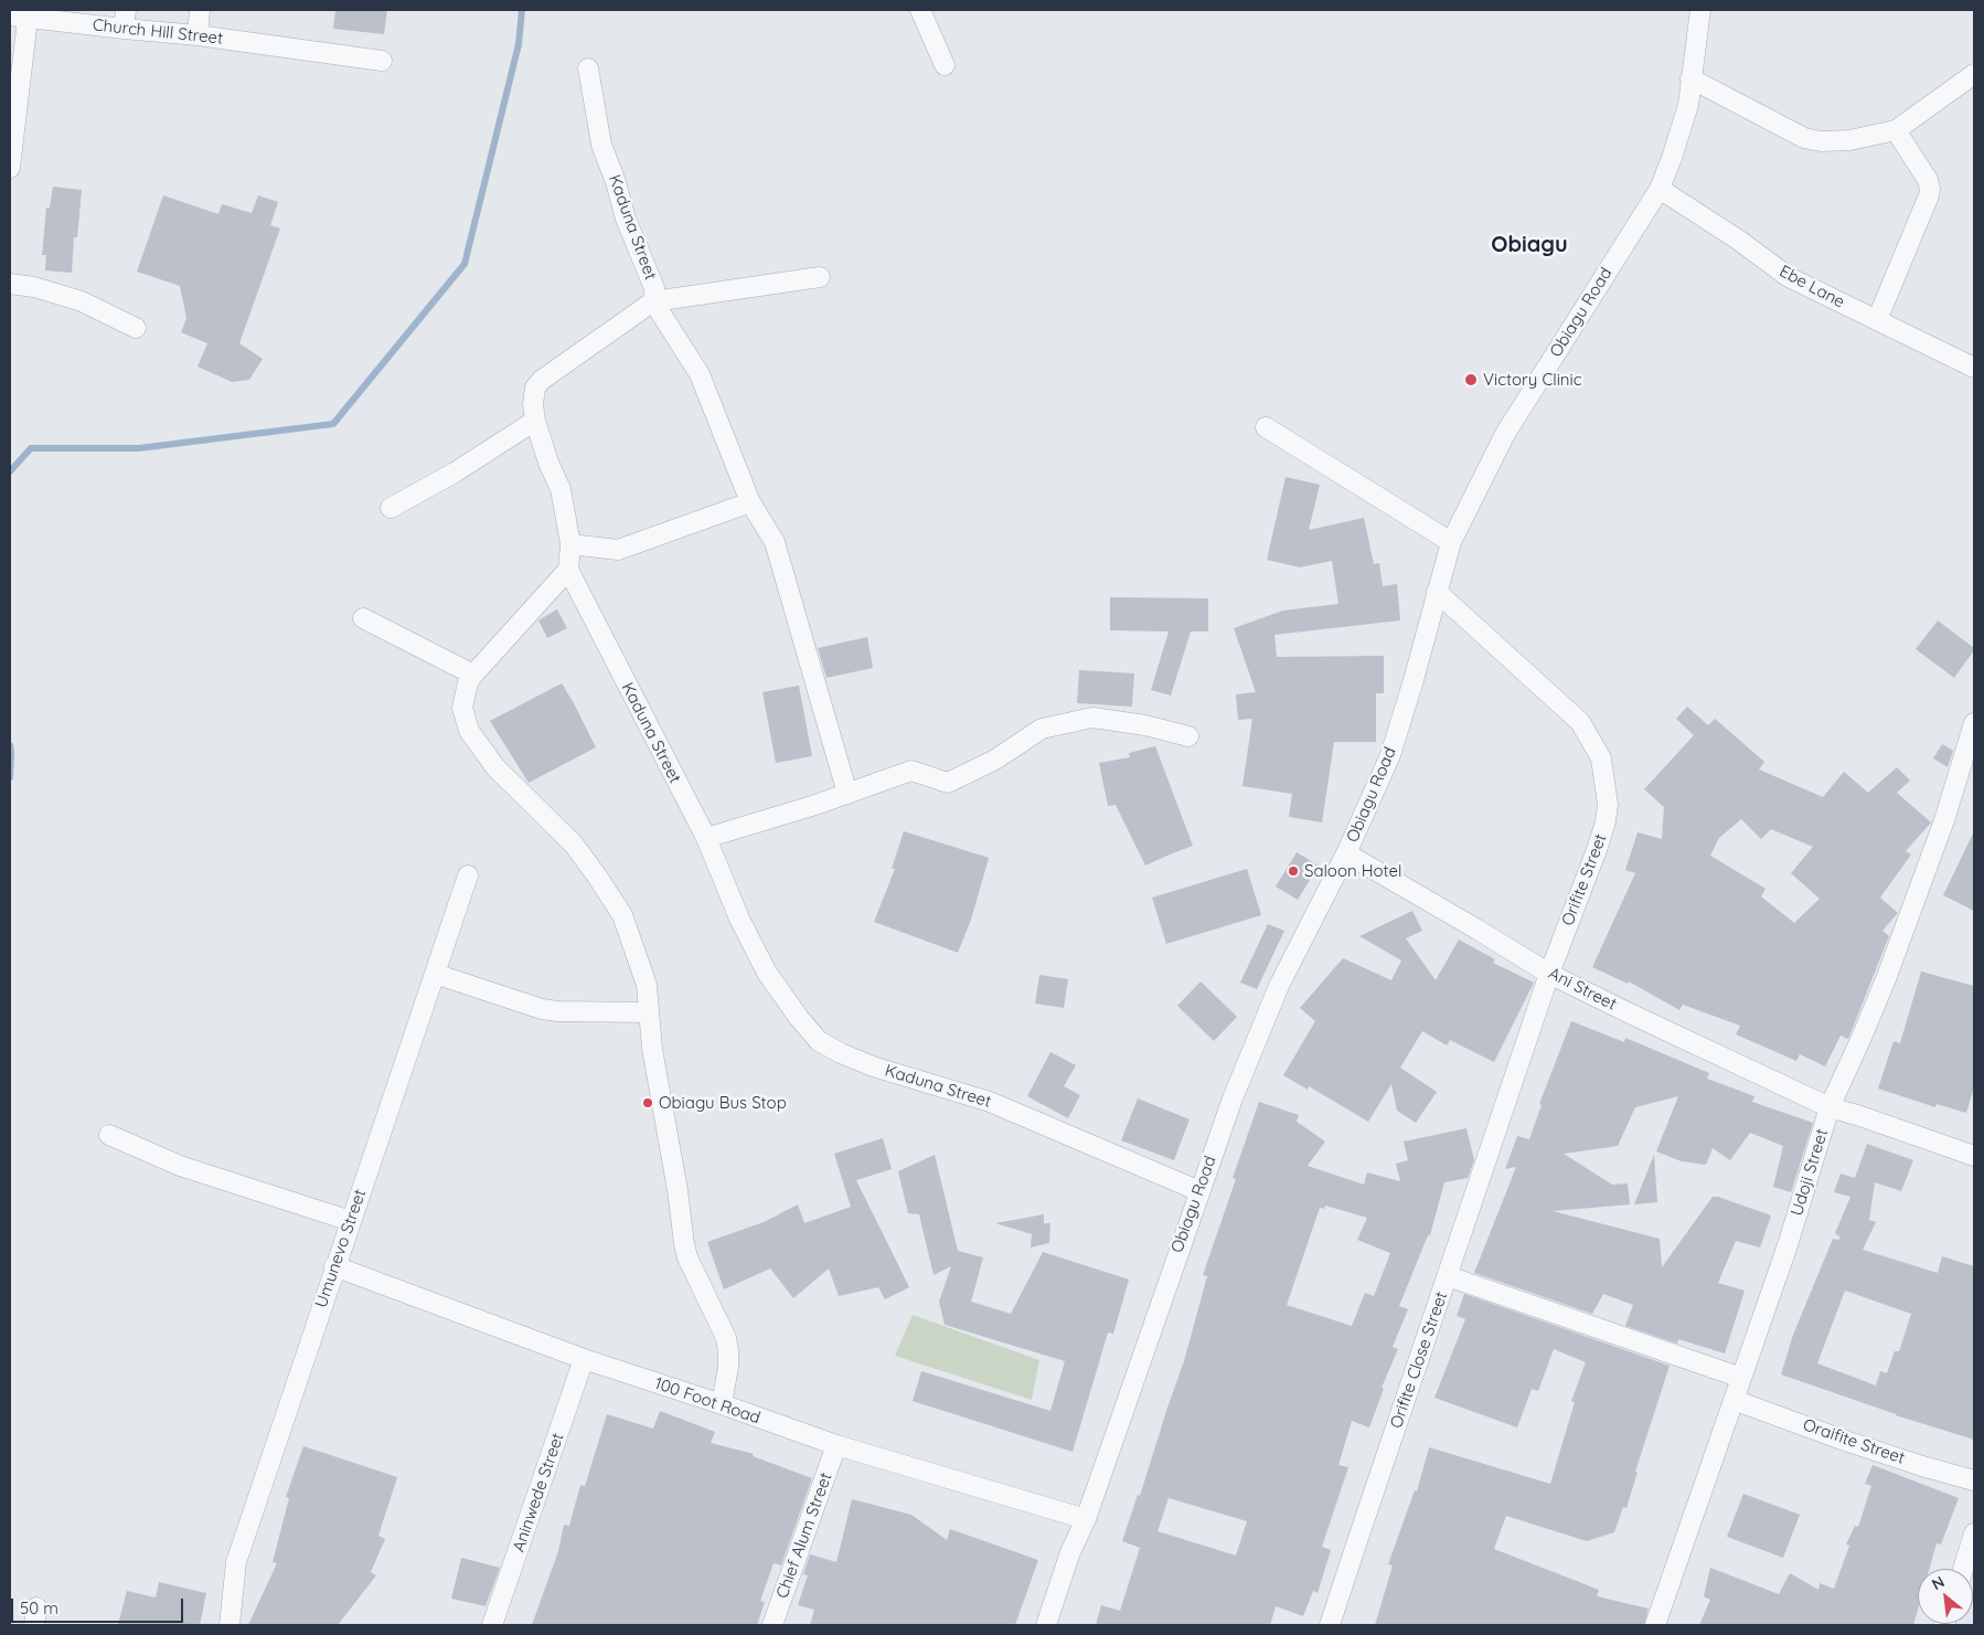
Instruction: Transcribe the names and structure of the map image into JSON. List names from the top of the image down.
{
  "streets": {
    "street": [
      "Church Hill Street",
      "Kaduna Street",
      "Ebe Lane",
      "Obiagu Road",
      "Orifite Street",
      "Ani Street",
      "Udoji Street",
      "Umunevo Street",
      "Orifite Close Street",
      "100 Foot Road",
      "Oraifite Street",
      "Aninwede Street",
      "Chief Alum Street"
    ]
  },
  "crossings": [
    ["Kaduna Street", "Obiagu Road"],
    ["Ebe Lane", "Obiagu Road"],
    ["Obiagu Road", "Orifite Street"],
    ["Obiagu Road", "Ani Street"],
    ["Obiagu Road", "100 Foot Road"],
    ["Orifite Street", "Ani Street"],
    ["Orifite Street", "Orifite Close Street"],
    ["Ani Street", "Udoji Street"],
    ["Udoji Street", "Oraifite Street"],
    ["Umunevo Street", "100 Foot Road"],
    ["100 Foot Road", "Aninwede Street"],
    ["100 Foot Road", "Chief Alum Street"]
  ],
  "districts": ["Obiagu"],
  "places": ["Victory Clinic", "Saloon Hotel", "Obiagu Bus Stop"],
  "scale_bar": "50 m",
  "north": "top left"
}
